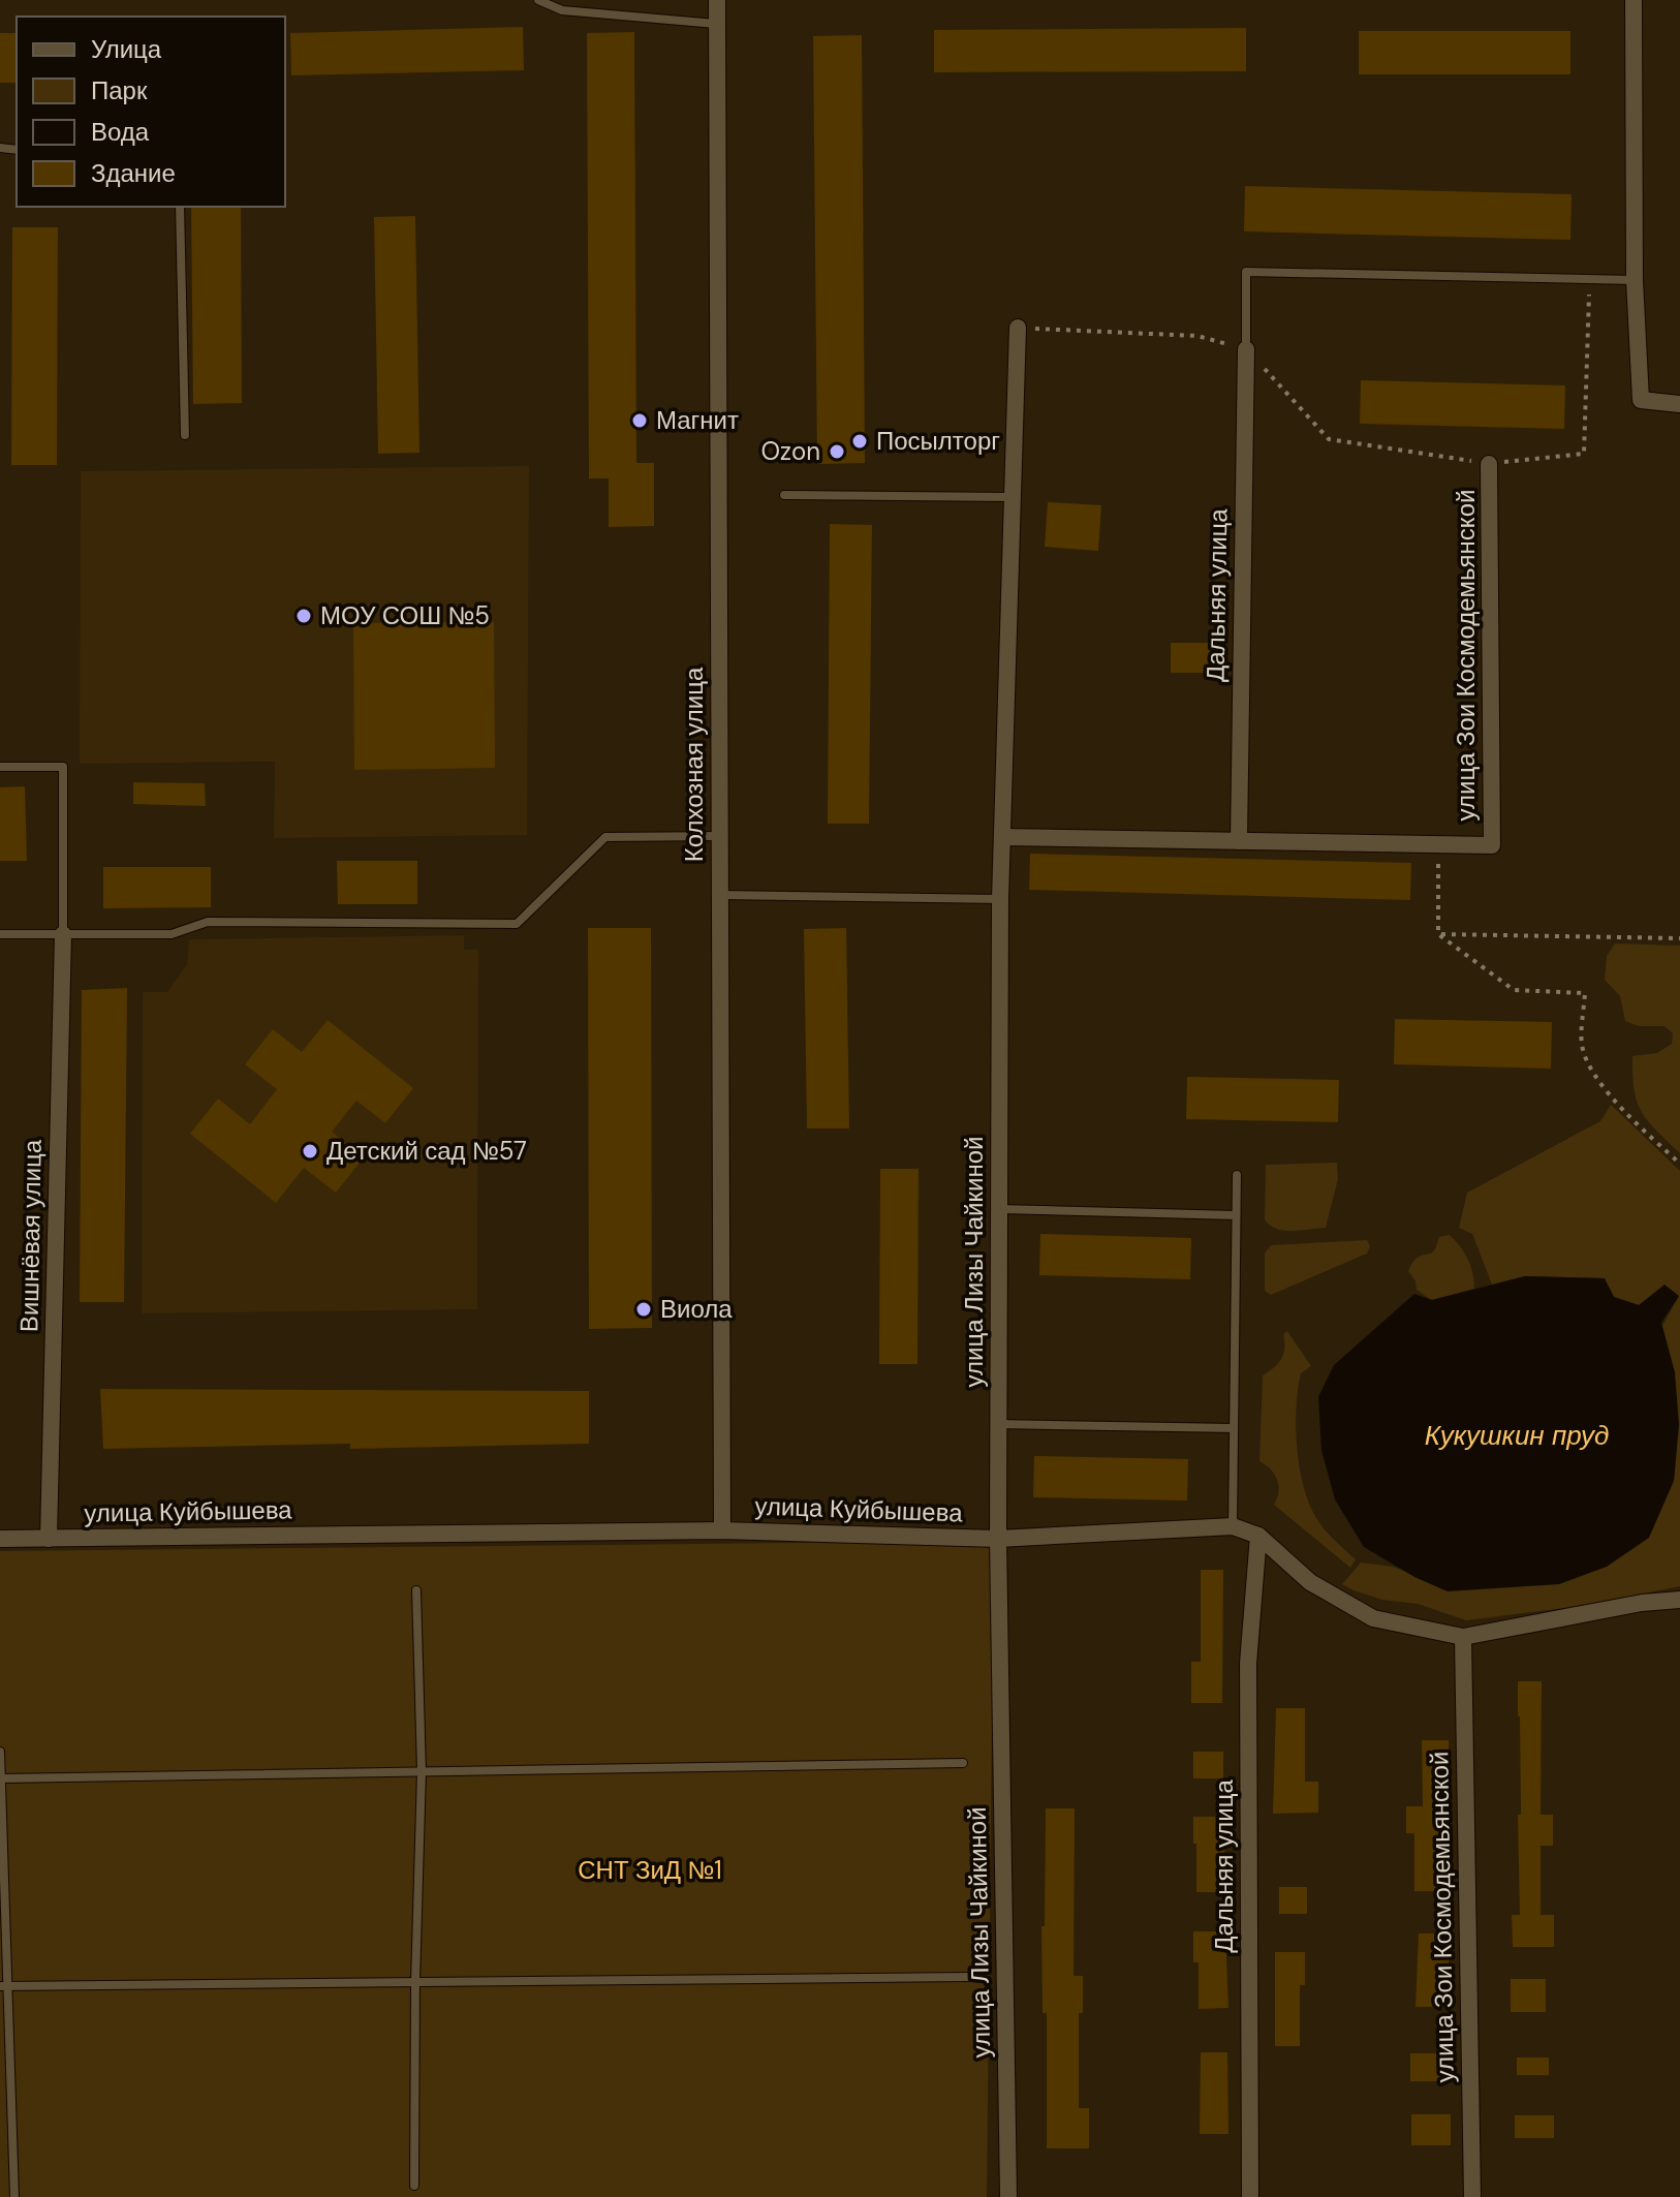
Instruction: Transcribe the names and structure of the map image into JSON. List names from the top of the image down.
{
  "streets": {
    "street": [
      "Дальняя улица",
      "улица Зои Космодемьянской",
      "Колхозная улица",
      "Вишнёвая улица",
      "улица Лизы Чайкиной",
      "улица Куйбышева"
    ]
  },
  "crossings": [
    ["Дальняя улица", "улица Куйбышева"],
    ["улица Зои Космодемьянской", "улица Куйбышева"],
    ["Колхозная улица", "улица Куйбышева"],
    ["Вишнёвая улица", "улица Куйбышева"],
    ["улица Лизы Чайкиной", "улица Куйбышева"]
  ],
  "water": ["Кукушкин пруд"],
  "parks": ["СНТ ЗиД №1"],
  "places": [
    "Магнит",
    "Посылторг",
    "Ozon",
    "МОУ СОШ №5",
    "Детский сад №57",
    "Виола"
  ],
  "legend": [
    "Улица",
    "Парк",
    "Вода",
    "Здание"
  ]
}
